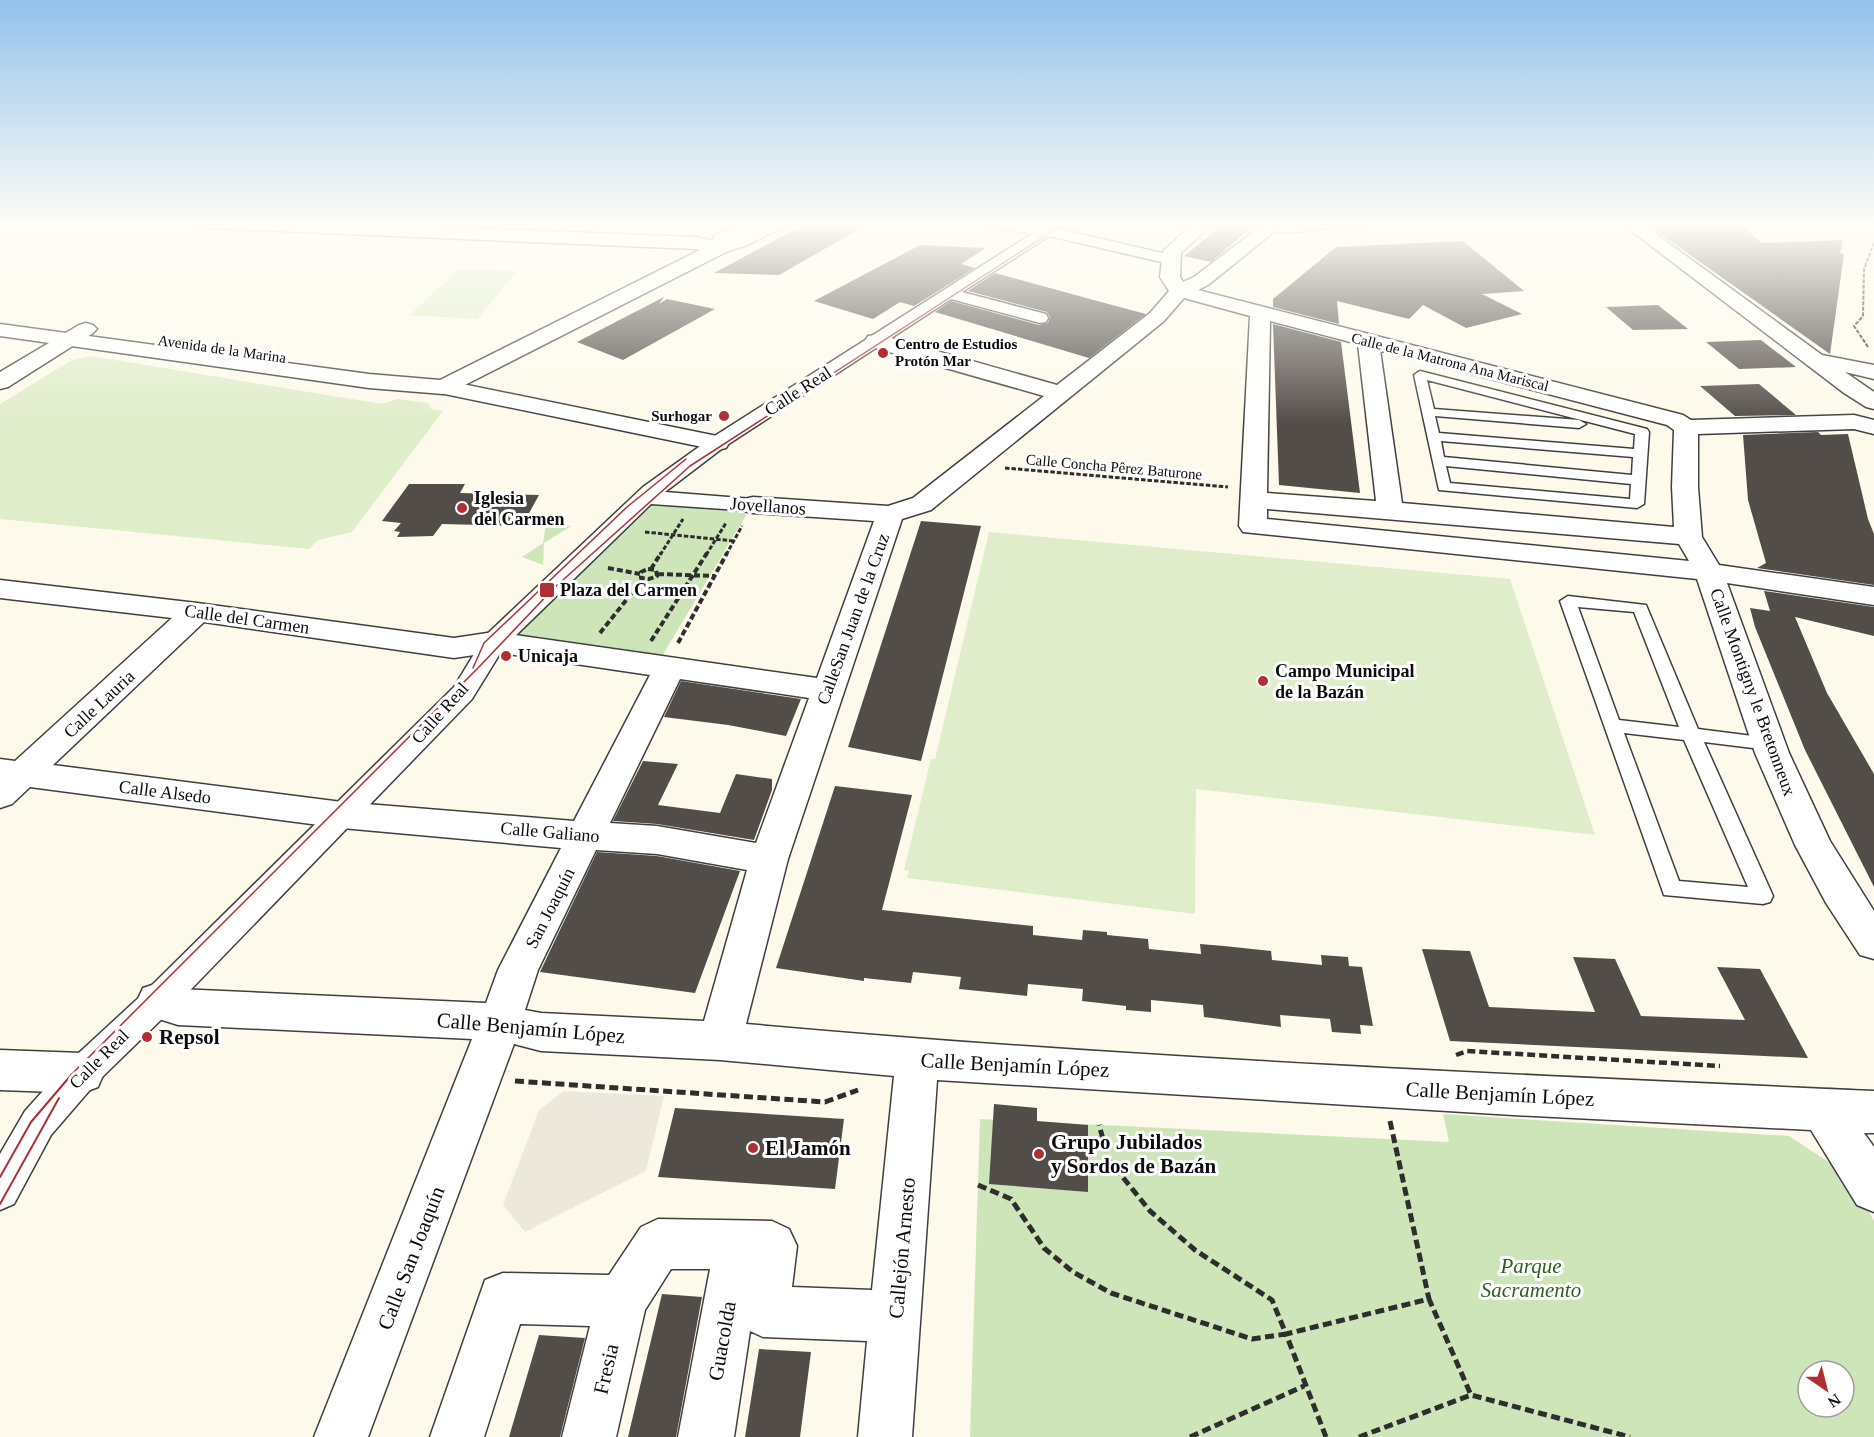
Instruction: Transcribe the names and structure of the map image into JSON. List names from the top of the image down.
{
  "streets": {
    "street": [
      "Avenida de la Marina",
      "Calle de la Matrona Ana Mariscal",
      "Calle Real",
      "Jovellanos",
      "Calle del Carmen",
      "CalleSan Juan de la Cruz",
      "Calle Montigny le Bretonneux",
      "Calle Lauria",
      "Calle Alsedo",
      "Calle Galiano",
      "San Joaquín",
      "Calle Benjamín López",
      "Callejón Arnesto",
      "Calle San Joaquín",
      "Guacolda",
      "Fresia"
    ],
    "path": ["Calle Concha Pêrez Baturone"]
  },
  "crossings": [
    ["Avenida de la Marina", "Calle Real"],
    ["Calle de la Matrona Ana Mariscal", "CalleSan Juan de la Cruz"],
    ["Calle de la Matrona Ana Mariscal", "Calle Montigny le Bretonneux"],
    ["Calle Real", "Jovellanos"],
    ["Calle Real", "Calle del Carmen"],
    ["Calle Real", "Calle Alsedo"],
    ["Calle Real", "Calle Galiano"],
    ["Calle Real", "Calle Benjamín López"],
    ["Calle Concha Pêrez Baturone", "CalleSan Juan de la Cruz"],
    ["Jovellanos", "CalleSan Juan de la Cruz"],
    ["Calle del Carmen", "CalleSan Juan de la Cruz"],
    ["Calle del Carmen", "Calle Lauria"],
    ["Calle del Carmen", "San Joaquín"],
    ["CalleSan Juan de la Cruz", "Calle Galiano"],
    ["CalleSan Juan de la Cruz", "Calle Benjamín López"],
    ["Calle Lauria", "Calle Alsedo"],
    ["Calle Alsedo", "Calle Galiano"],
    ["Calle Galiano", "San Joaquín"],
    ["San Joaquín", "Calle Benjamín López"],
    ["San Joaquín", "Calle San Joaquín"],
    ["Calle Benjamín López", "Callejón Arnesto"],
    ["Guacolda", "Fresia"]
  ],
  "parks": ["Parque Sacramento"],
  "places": {
    "other": [
      "Centro de Estudios Protón Mar",
      "Surhogar",
      "Iglesia del Carmen",
      "Unicaja",
      "Campo Municipal de la Bazán",
      "Repsol",
      "El Jamón",
      "Grupo Jubilados y Sordos de Bazán"
    ],
    "transit": ["Plaza del Carmen"]
  },
  "north": "bottom right"
}
